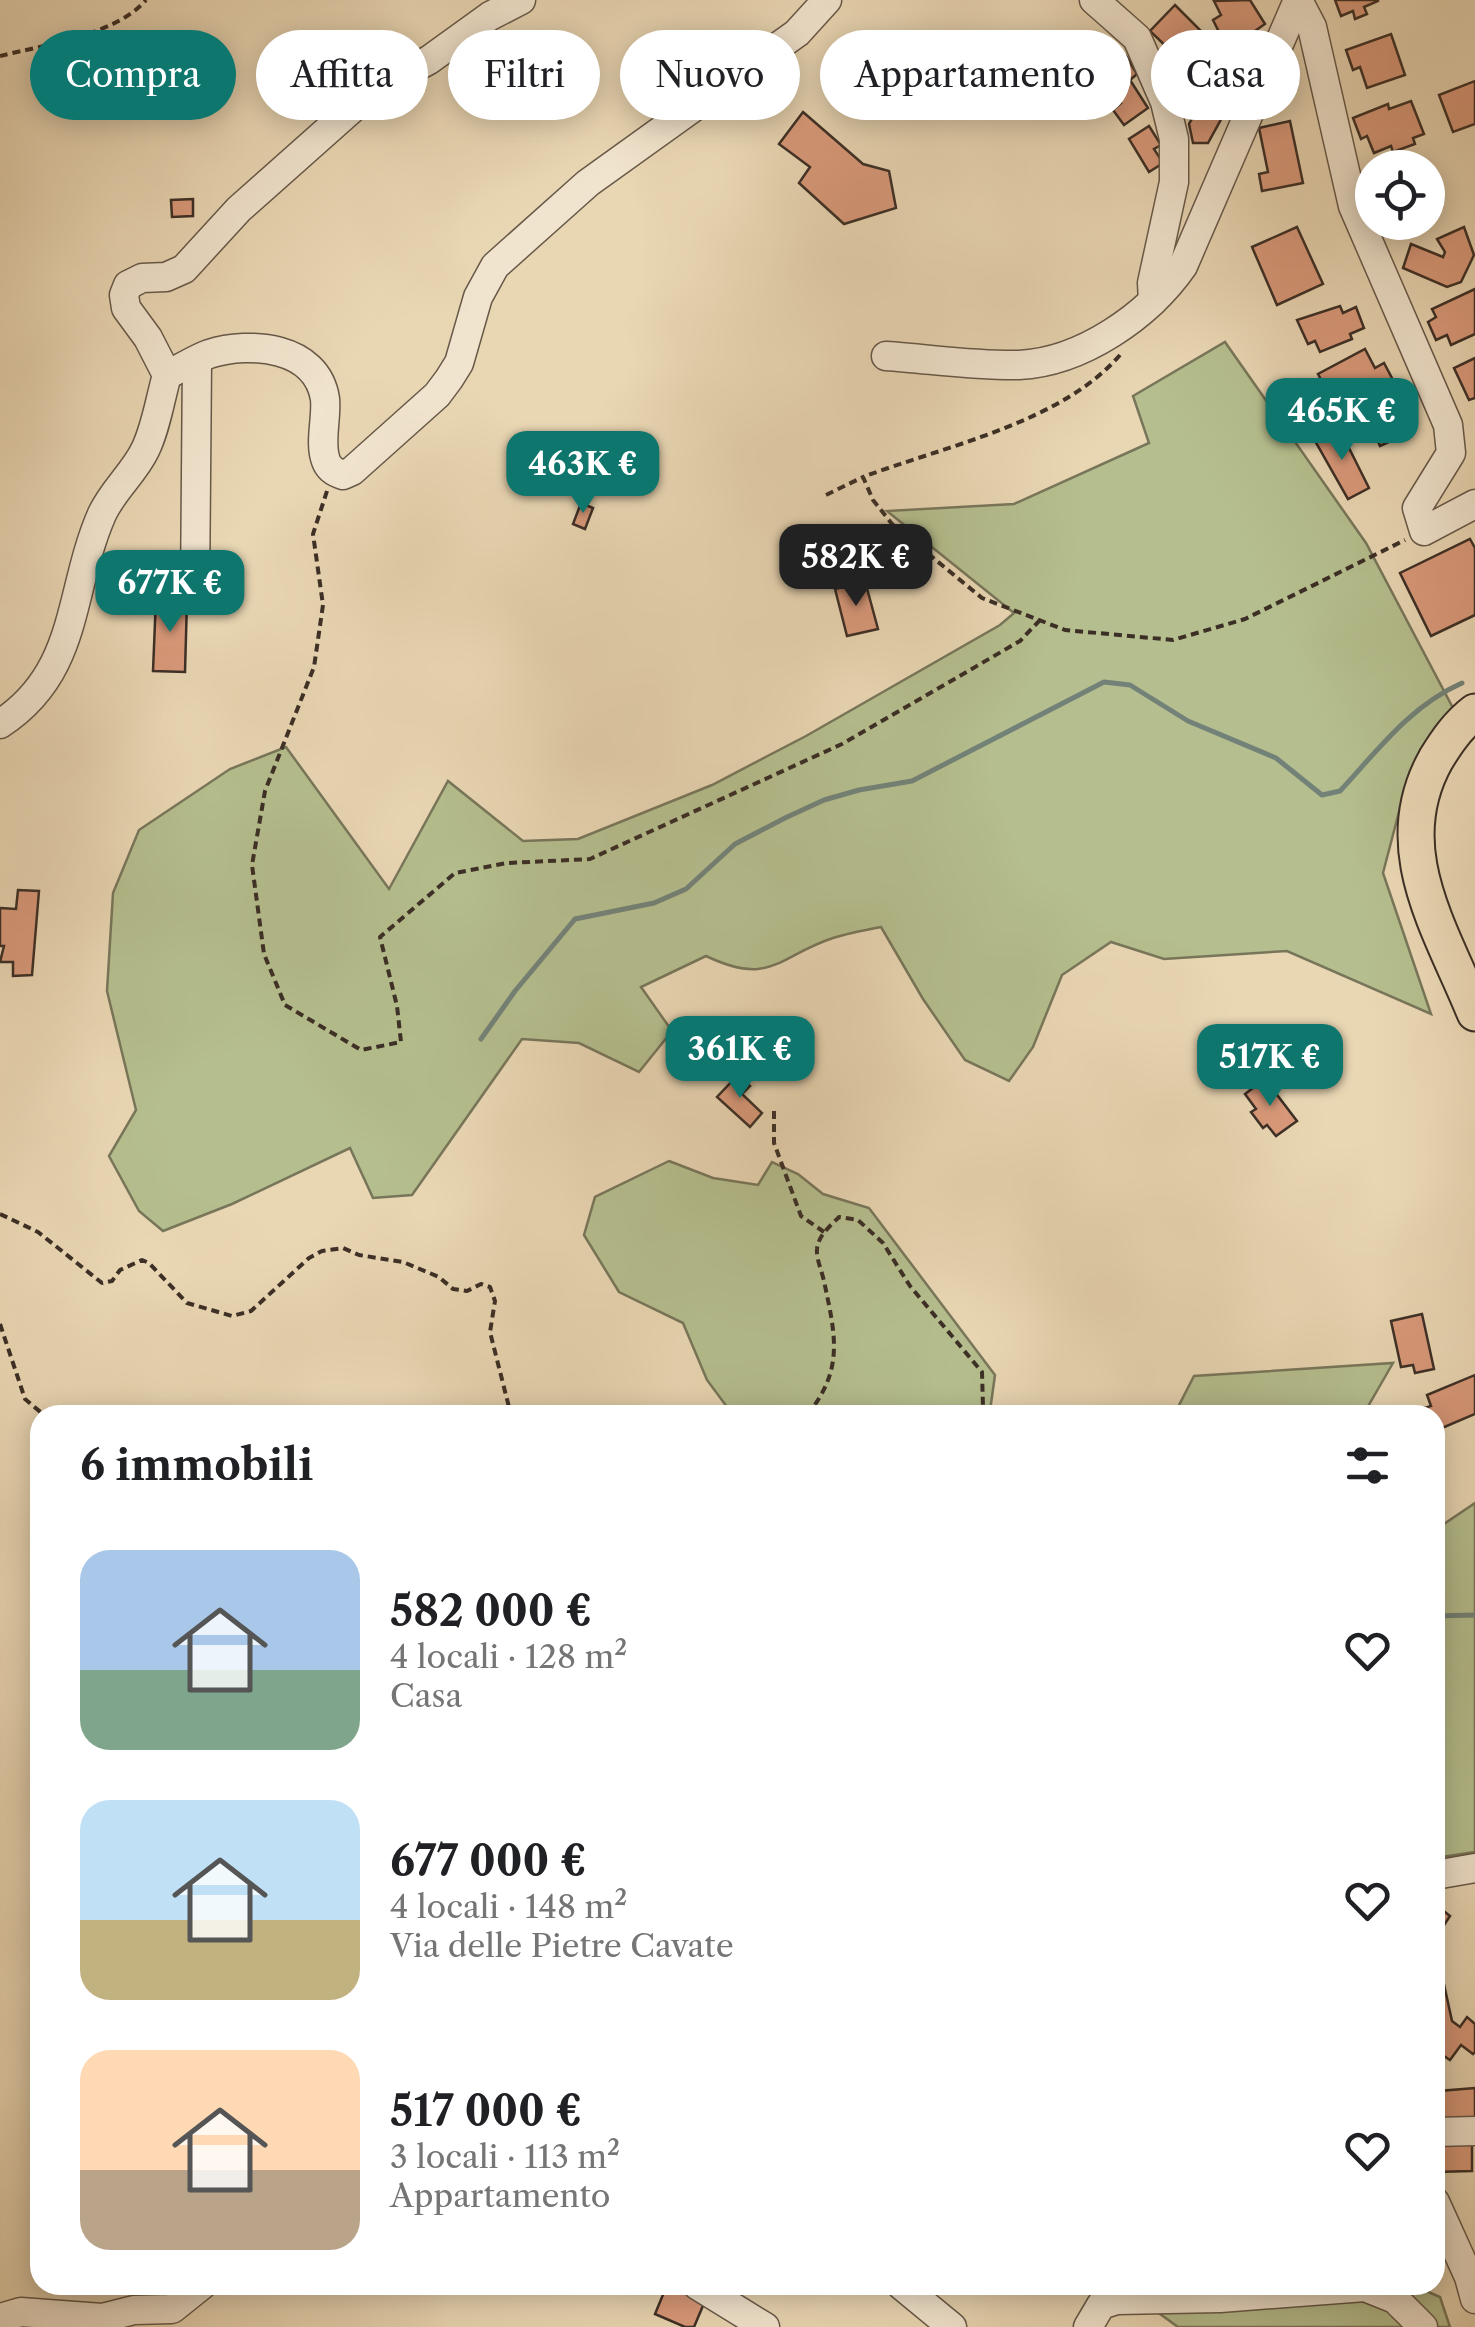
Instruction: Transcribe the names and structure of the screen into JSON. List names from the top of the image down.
{
  "page": {
    "chip": [
      "Compra",
      "Affitta",
      "Filtri",
      "Nuovo",
      "Appartamento",
      "Casa"
    ],
    "price": [
      "465K €",
      "463K €",
      "582K €",
      "677K €",
      "361K €",
      "517K €"
    ],
    "heading": "6 immobili",
    "list": [
      {
        "name": "582 000 €",
        "note": "4 locali · 128 m² · Casa"
      },
      {
        "name": "677 000 €",
        "note": "4 locali · 148 m² · Via delle Pietre Cavate"
      },
      {
        "name": "517 000 €",
        "note": "3 locali · 113 m² · Appartamento"
      }
    ]
  }
}
